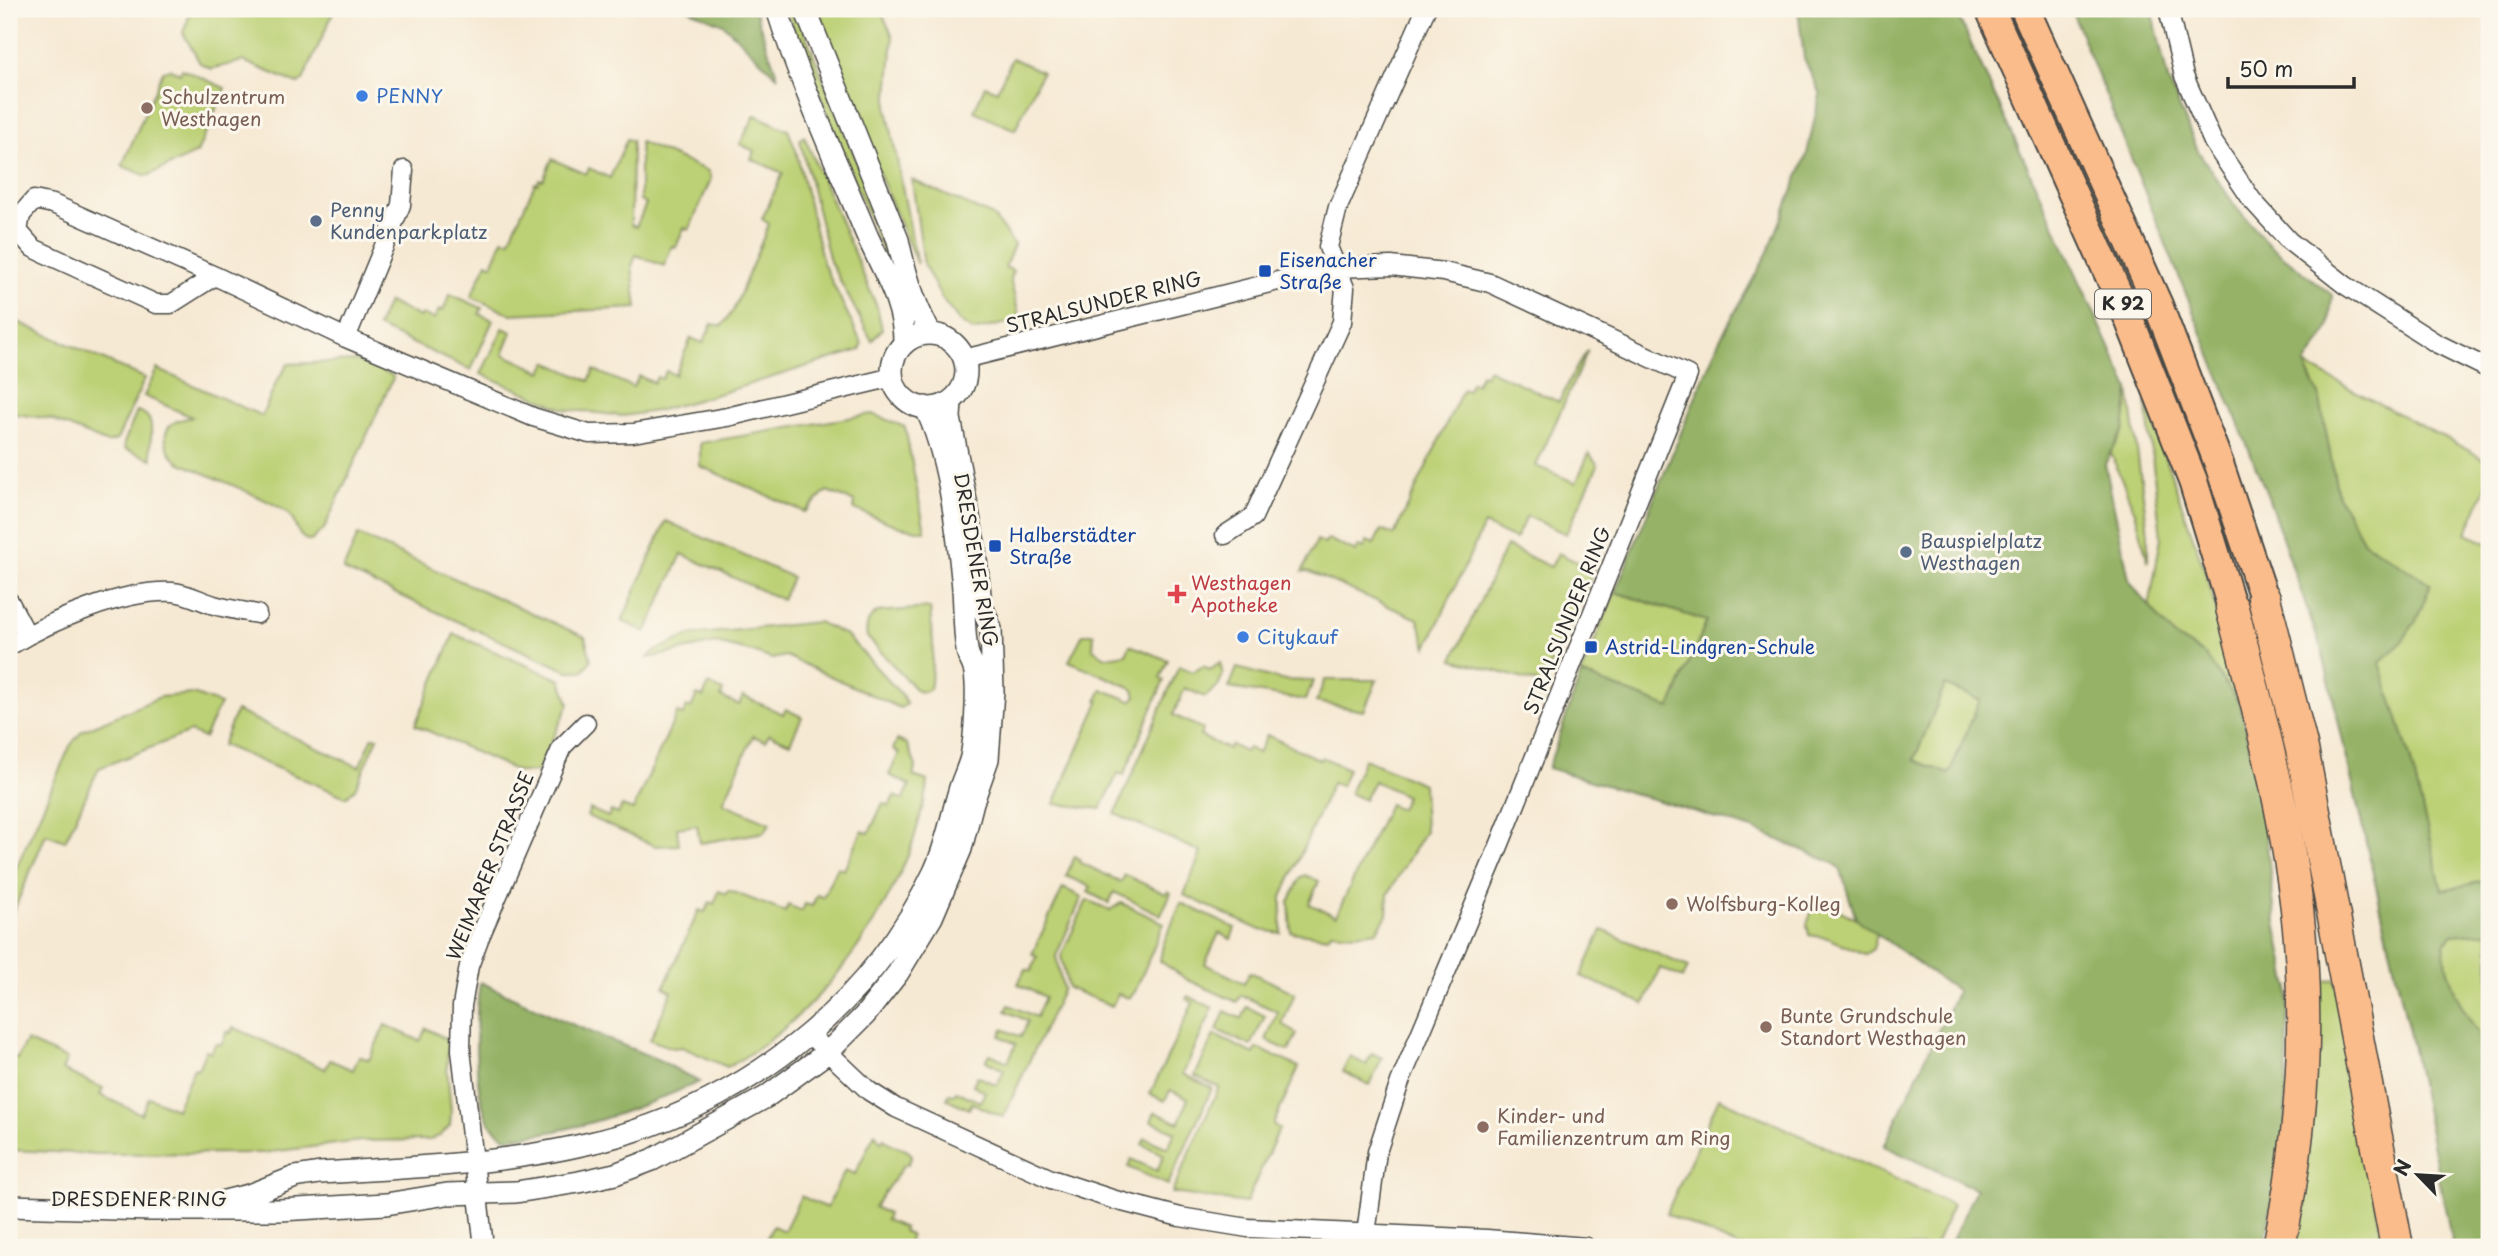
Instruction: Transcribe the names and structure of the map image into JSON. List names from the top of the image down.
{
  "streets": {
    "highway": ["K 92"],
    "street": ["STRALSUNDER RING", "DRESDENER RING", "WEIMARER STRASSE"]
  },
  "crossings": [
    ["STRALSUNDER RING", "DRESDENER RING"],
    ["DRESDENER RING", "WEIMARER STRASSE"]
  ],
  "places": {
    "other": [
      "PENNY",
      "Schulzentrum Westhagen",
      "Penny Kundenparkplatz",
      "Bauspielplatz Westhagen",
      "Citykauf",
      "Wolfsburg-Kolleg",
      "Bunte Grundschule Standort Westhagen",
      "Kinder- und Familienzentrum am Ring"
    ],
    "transit": ["Eisenacher Straße", "Halberstädter Straße", "Astrid-Lindgren-Schule"],
    "health": ["Westhagen Apotheke"]
  },
  "scale_bar": "50 m",
  "north": "top left"
}
